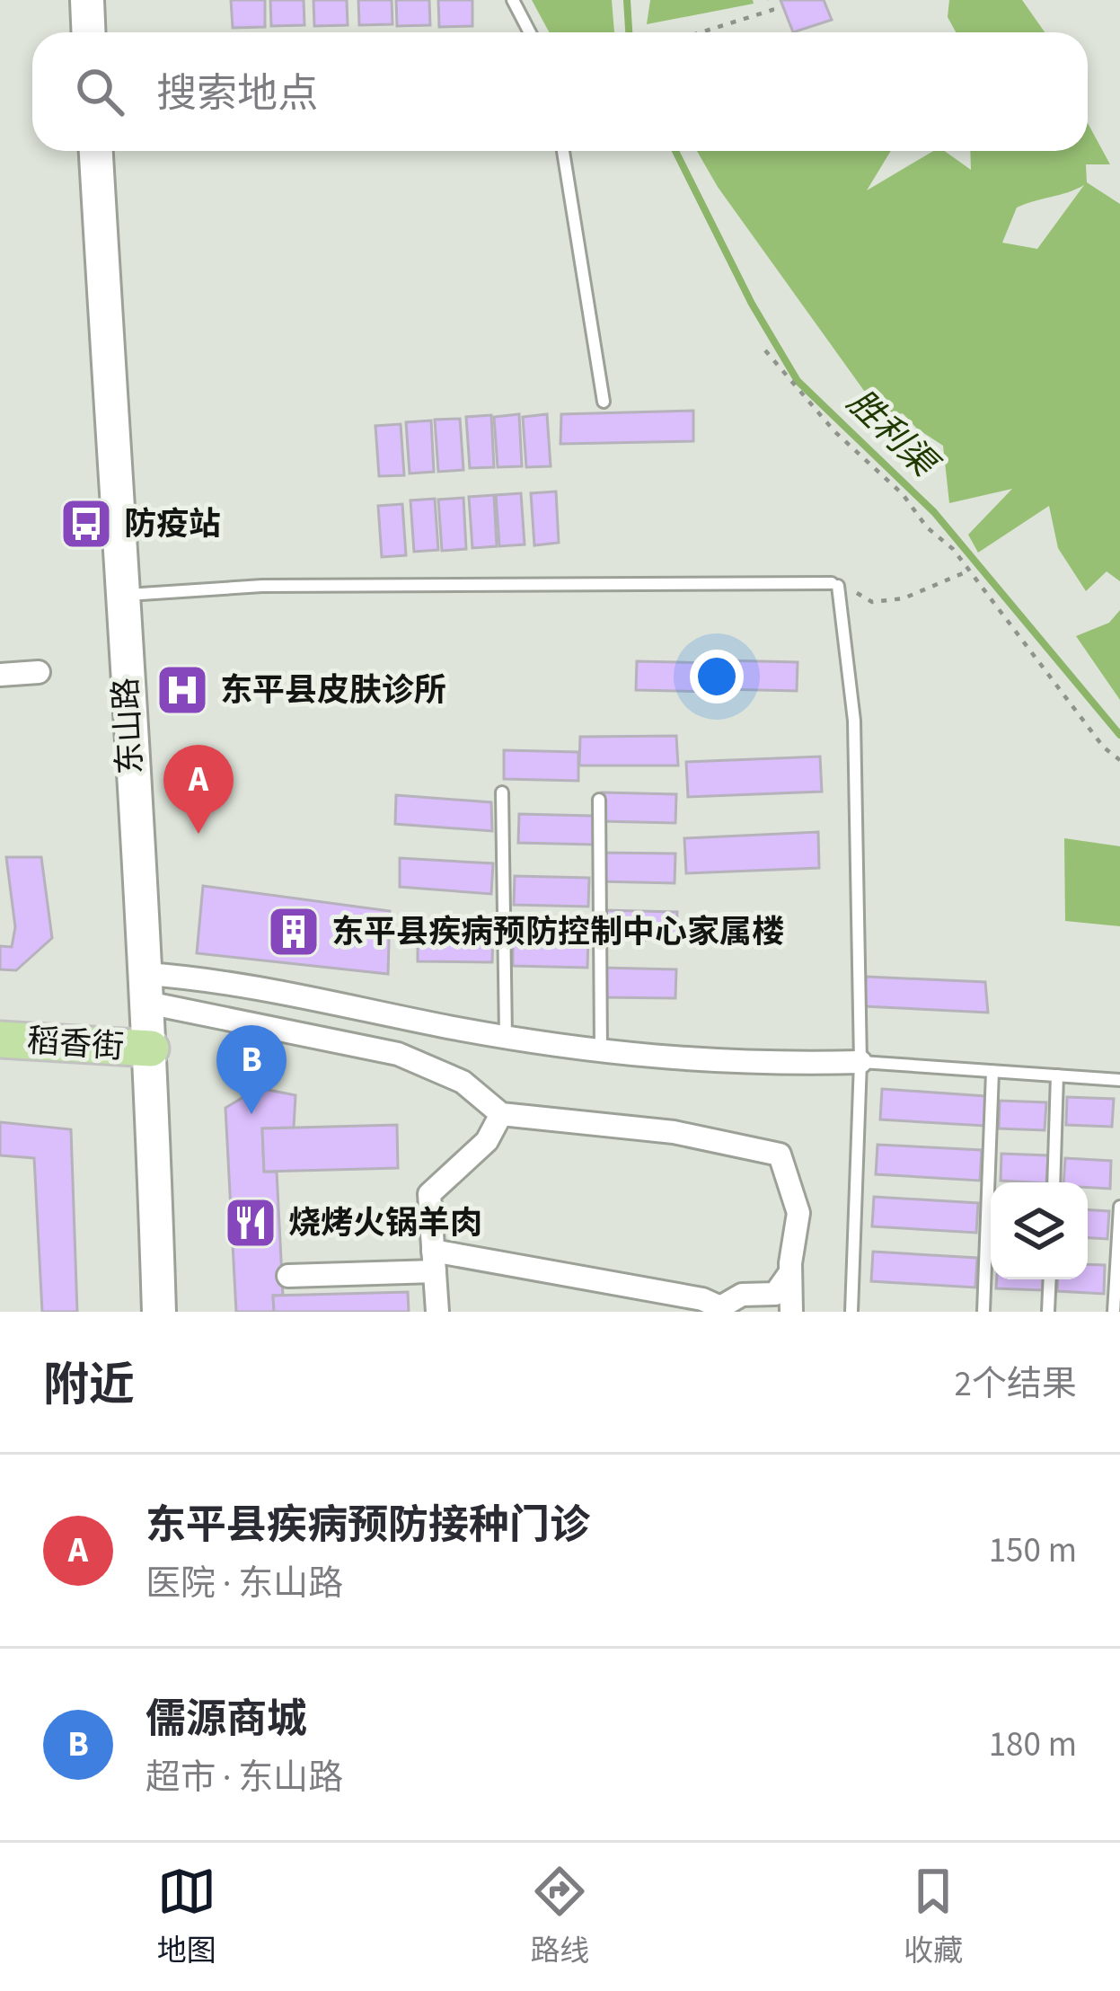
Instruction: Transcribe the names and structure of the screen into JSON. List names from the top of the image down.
{
  "streets": {
    "main road": ["稻香街"],
    "street": ["东山路"]
  },
  "crossings": [
    ["东山路", "稻香街"]
  ],
  "water": ["胜利渠"],
  "places": {
    "bus stop": ["防疫站"],
    "hospital": ["东平县皮肤诊所"],
    "building": ["东平县疾病预防控制中心家属楼"],
    "restaurant": ["烧烤火锅羊肉"]
  },
  "page": {
    "search": "搜索地点",
    "pins": ["A", "B"],
    "heading": ["附近", "2个结果"],
    "list": [
      {
        "mark": "A",
        "name": "东平县疾病预防接种门诊",
        "note": "医院 · 东山路",
        "value": "150 m"
      },
      {
        "mark": "B",
        "name": "儒源商城",
        "note": "超市 · 东山路",
        "value": "180 m"
      }
    ],
    "nav": ["地图", "路线", "收藏"]
  }
}
